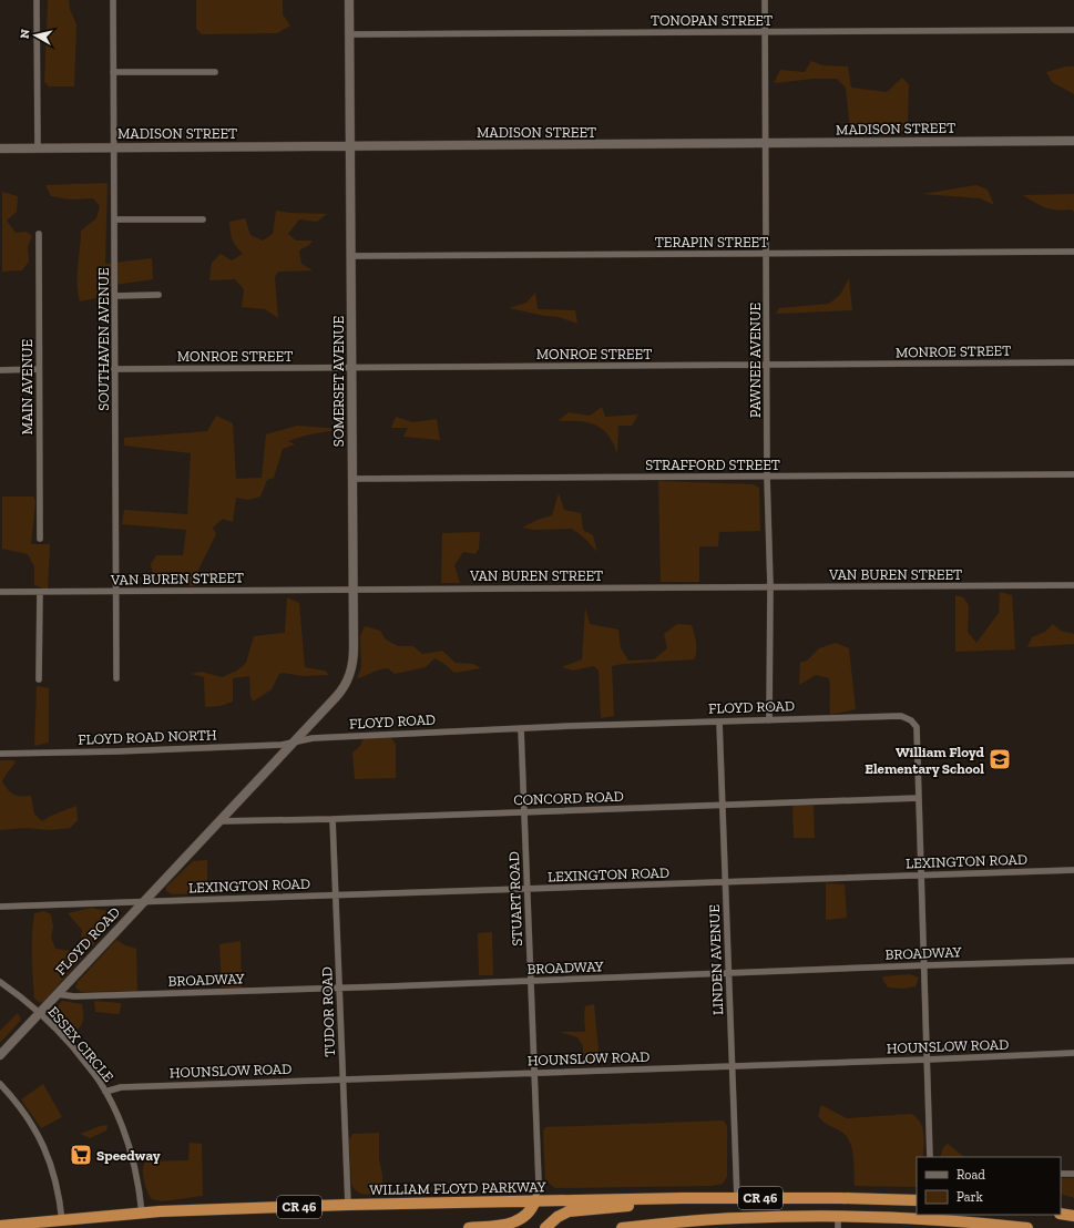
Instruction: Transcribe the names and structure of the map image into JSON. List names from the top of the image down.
{
  "streets": {
    "highway": ["WILLIAM FLOYD PARKWAY", "CR 46"],
    "street": [
      "TONOPAN STREET",
      "MADISON STREET",
      "TERAPIN STREET",
      "SOUTHAVEN AVENUE",
      "MONROE STREET",
      "PAWNEE AVENUE",
      "SOMERSET AVENUE",
      "MAIN AVENUE",
      "STRAFFORD STREET",
      "VAN BUREN STREET",
      "FLOYD ROAD",
      "FLOYD ROAD NORTH",
      "CONCORD ROAD",
      "LEXINGTON ROAD",
      "STUART ROAD",
      "BROADWAY",
      "LINDEN AVENUE",
      "TUDOR ROAD",
      "ESSEX CIRCLE",
      "HOUNSLOW ROAD"
    ]
  },
  "crossings": [
    ["TONOPAN STREET", "PAWNEE AVENUE"],
    ["TONOPAN STREET", "SOMERSET AVENUE"],
    ["MADISON STREET", "SOUTHAVEN AVENUE"],
    ["MADISON STREET", "PAWNEE AVENUE"],
    ["MADISON STREET", "SOMERSET AVENUE"],
    ["TERAPIN STREET", "PAWNEE AVENUE"],
    ["TERAPIN STREET", "SOMERSET AVENUE"],
    ["SOUTHAVEN AVENUE", "MONROE STREET"],
    ["SOUTHAVEN AVENUE", "VAN BUREN STREET"],
    ["MONROE STREET", "PAWNEE AVENUE"],
    ["MONROE STREET", "SOMERSET AVENUE"],
    ["PAWNEE AVENUE", "STRAFFORD STREET"],
    ["PAWNEE AVENUE", "VAN BUREN STREET"],
    ["PAWNEE AVENUE", "FLOYD ROAD"],
    ["SOMERSET AVENUE", "STRAFFORD STREET"],
    ["SOMERSET AVENUE", "VAN BUREN STREET"],
    ["SOMERSET AVENUE", "FLOYD ROAD"],
    ["SOMERSET AVENUE", "FLOYD ROAD NORTH"],
    ["FLOYD ROAD", "FLOYD ROAD NORTH"],
    ["FLOYD ROAD", "CONCORD ROAD"],
    ["FLOYD ROAD", "LEXINGTON ROAD"],
    ["FLOYD ROAD", "STUART ROAD"],
    ["FLOYD ROAD", "BROADWAY"],
    ["FLOYD ROAD", "LINDEN AVENUE"],
    ["FLOYD ROAD", "ESSEX CIRCLE"],
    ["CONCORD ROAD", "STUART ROAD"],
    ["CONCORD ROAD", "LINDEN AVENUE"],
    ["CONCORD ROAD", "TUDOR ROAD"],
    ["LEXINGTON ROAD", "STUART ROAD"],
    ["LEXINGTON ROAD", "LINDEN AVENUE"],
    ["LEXINGTON ROAD", "TUDOR ROAD"],
    ["STUART ROAD", "BROADWAY"],
    ["STUART ROAD", "HOUNSLOW ROAD"],
    ["STUART ROAD", "WILLIAM FLOYD PARKWAY"],
    ["BROADWAY", "LINDEN AVENUE"],
    ["BROADWAY", "TUDOR ROAD"],
    ["LINDEN AVENUE", "HOUNSLOW ROAD"],
    ["LINDEN AVENUE", "WILLIAM FLOYD PARKWAY"],
    ["TUDOR ROAD", "HOUNSLOW ROAD"],
    ["TUDOR ROAD", "WILLIAM FLOYD PARKWAY"],
    ["ESSEX CIRCLE", "HOUNSLOW ROAD"],
    ["ESSEX CIRCLE", "WILLIAM FLOYD PARKWAY"]
  ],
  "places": {
    "school or university": ["William Floyd Elementary School"],
    "supermarket": ["Speedway"]
  },
  "legend": ["Road", "Park"],
  "north": "left"
}
